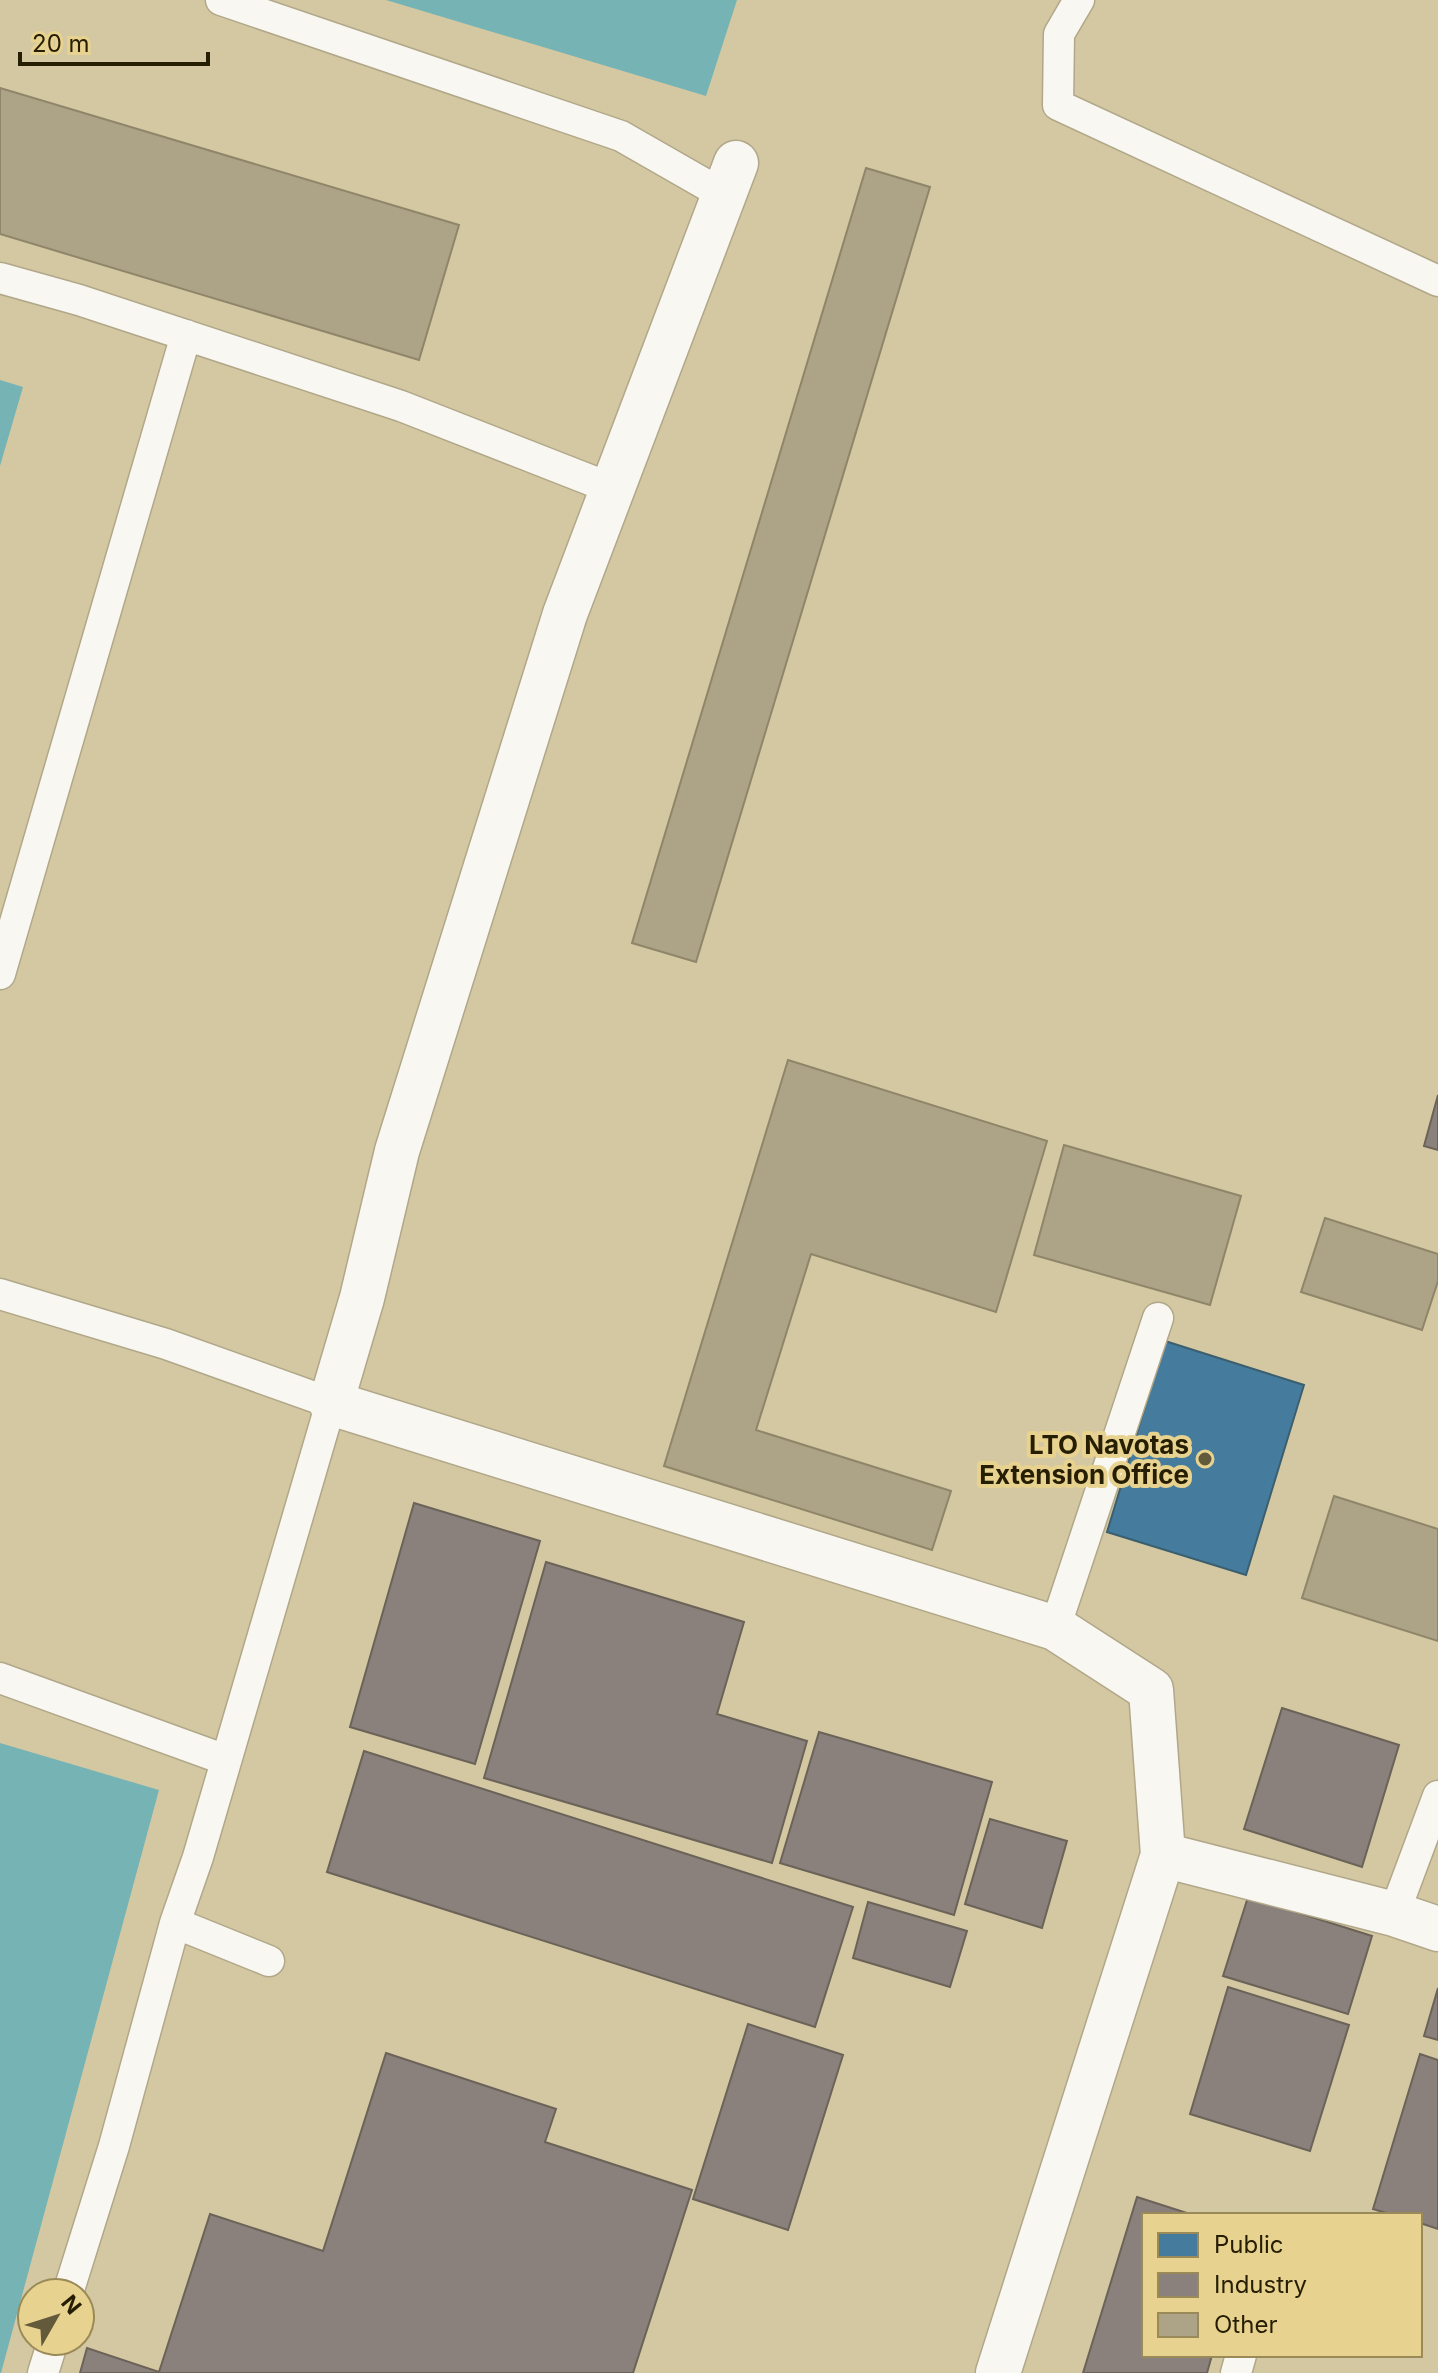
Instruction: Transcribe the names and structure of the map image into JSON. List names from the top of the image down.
{
  "places": ["LTO Navotas Extension Office"],
  "legend": ["Public", "Industry", "Other"],
  "scale_bar": "20 m",
  "north": "top right"
}
